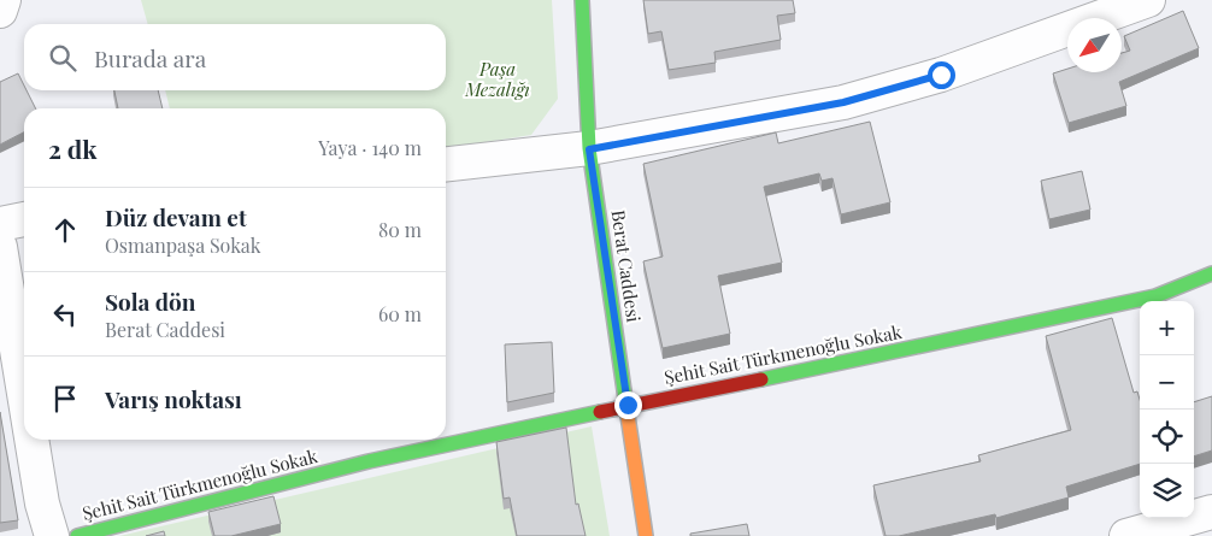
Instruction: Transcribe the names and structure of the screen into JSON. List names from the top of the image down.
{
  "streets": {
    "street": ["Berat Caddesi", "Şehit Sait Türkmenoğlu Sokak"]
  },
  "crossings": [
    ["Berat Caddesi", "Şehit Sait Türkmenoğlu Sokak"]
  ],
  "parks": ["Paşa Mezalığı"],
  "north": "bottom left",
  "page": {
    "search": "Burada ara",
    "heading": ["2 dk", "Yaya · 140 m"],
    "list": [
      ["Düz devam et", "Osmanpaşa Sokak", "80 m"],
      ["Sola dön", "Berat Caddesi", "60 m"],
      "Varış noktası"
    ],
    "map_buttons": ["+", "−"]
  }
}
